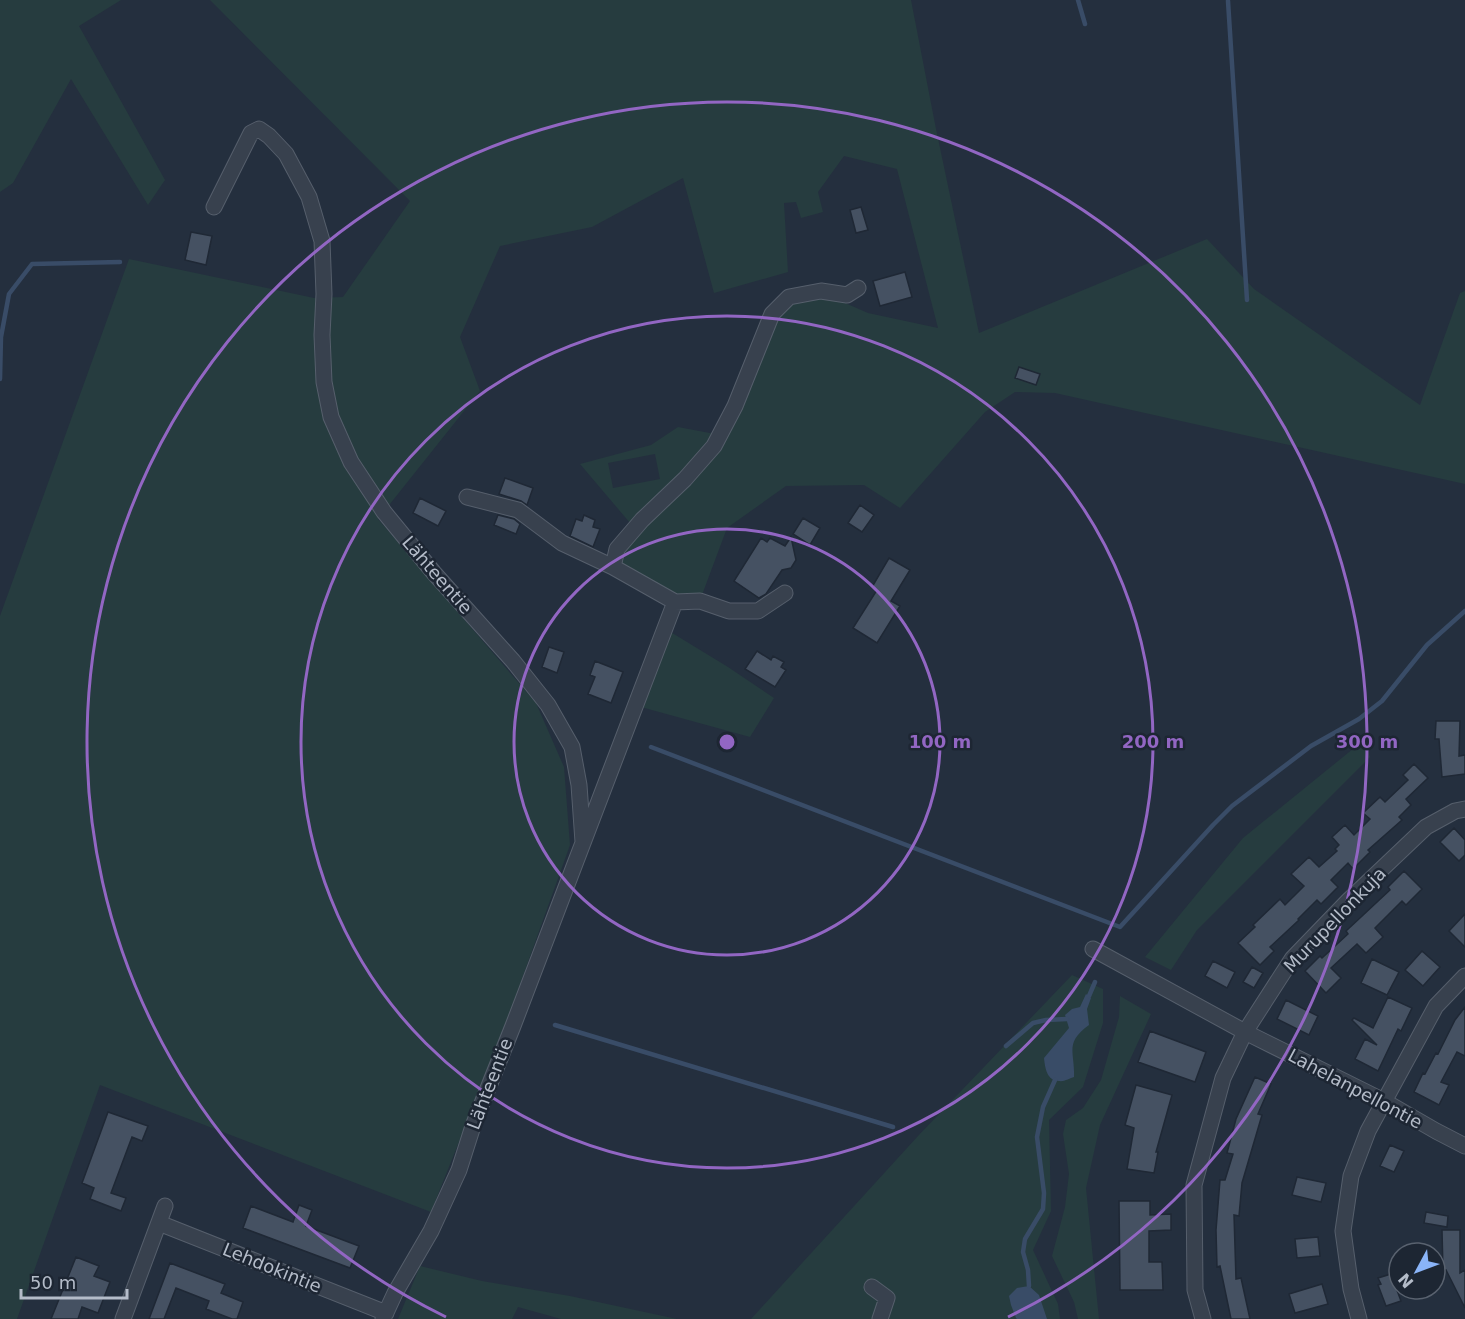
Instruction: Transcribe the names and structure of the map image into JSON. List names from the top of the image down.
{
  "streets": {
    "street": [
      "Lähteentie",
      "Murupellonkuja",
      "Lahelanpellontie",
      "Lehdokintie"
    ]
  },
  "crossings": [
    ["Lähteentie", "Lehdokintie"],
    ["Murupellonkuja", "Lahelanpellontie"]
  ],
  "scale_bar": "50 m",
  "north": "bottom left",
  "rings": ["100 m", "200 m", "300 m"]
}
